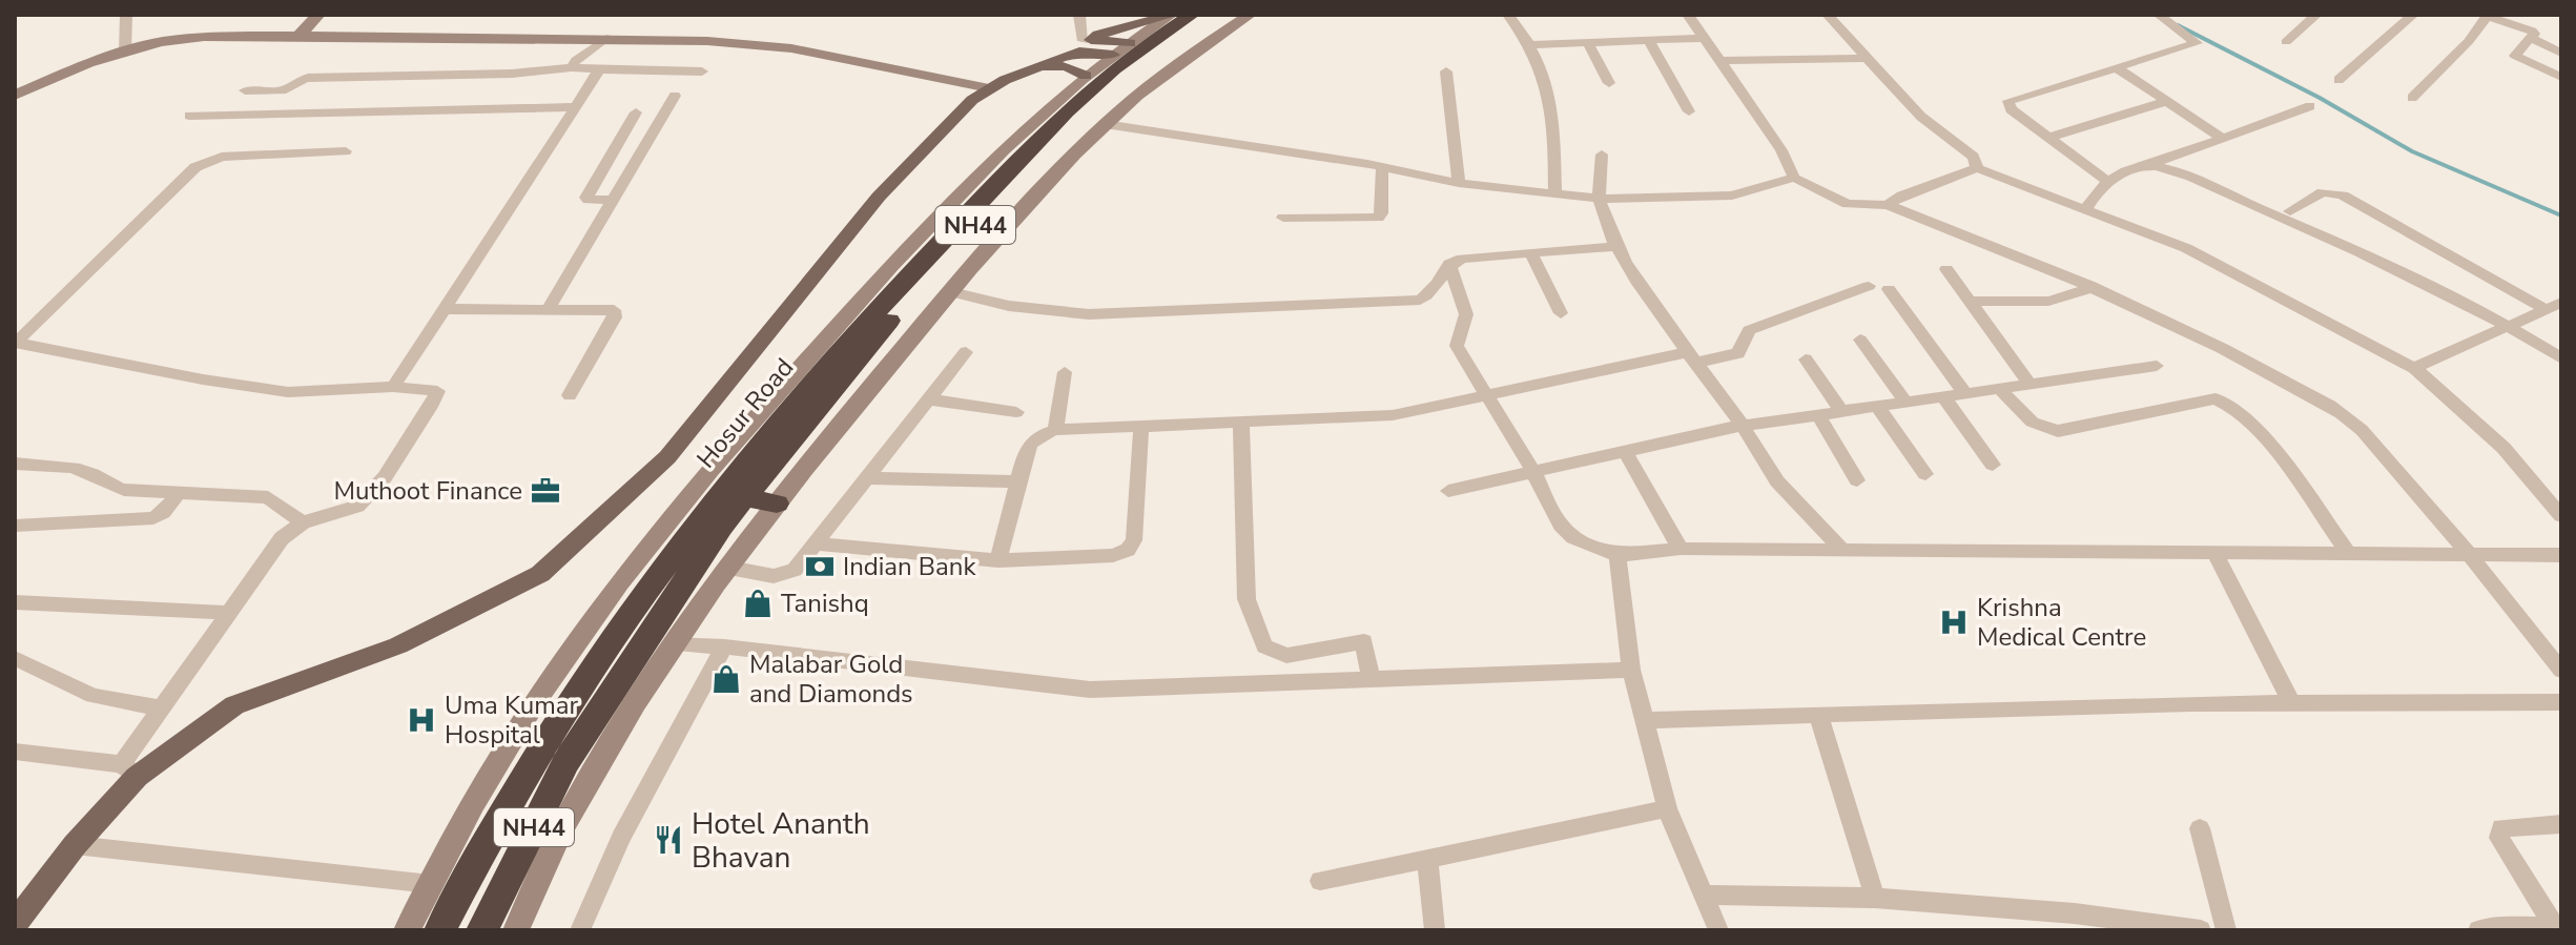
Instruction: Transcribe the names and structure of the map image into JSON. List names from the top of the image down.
{
  "streets": {
    "highway": ["NH44", "Hosur Road"]
  },
  "places": {
    "office": ["Muthoot Finance"],
    "bank": ["Indian Bank"],
    "shop": ["Tanishq", "Malabar Gold and Diamonds"],
    "hospital": ["Krishna Medical Centre", "Uma Kumar Hospital"],
    "restaurant": ["Hotel Ananth Bhavan"]
  }
}
